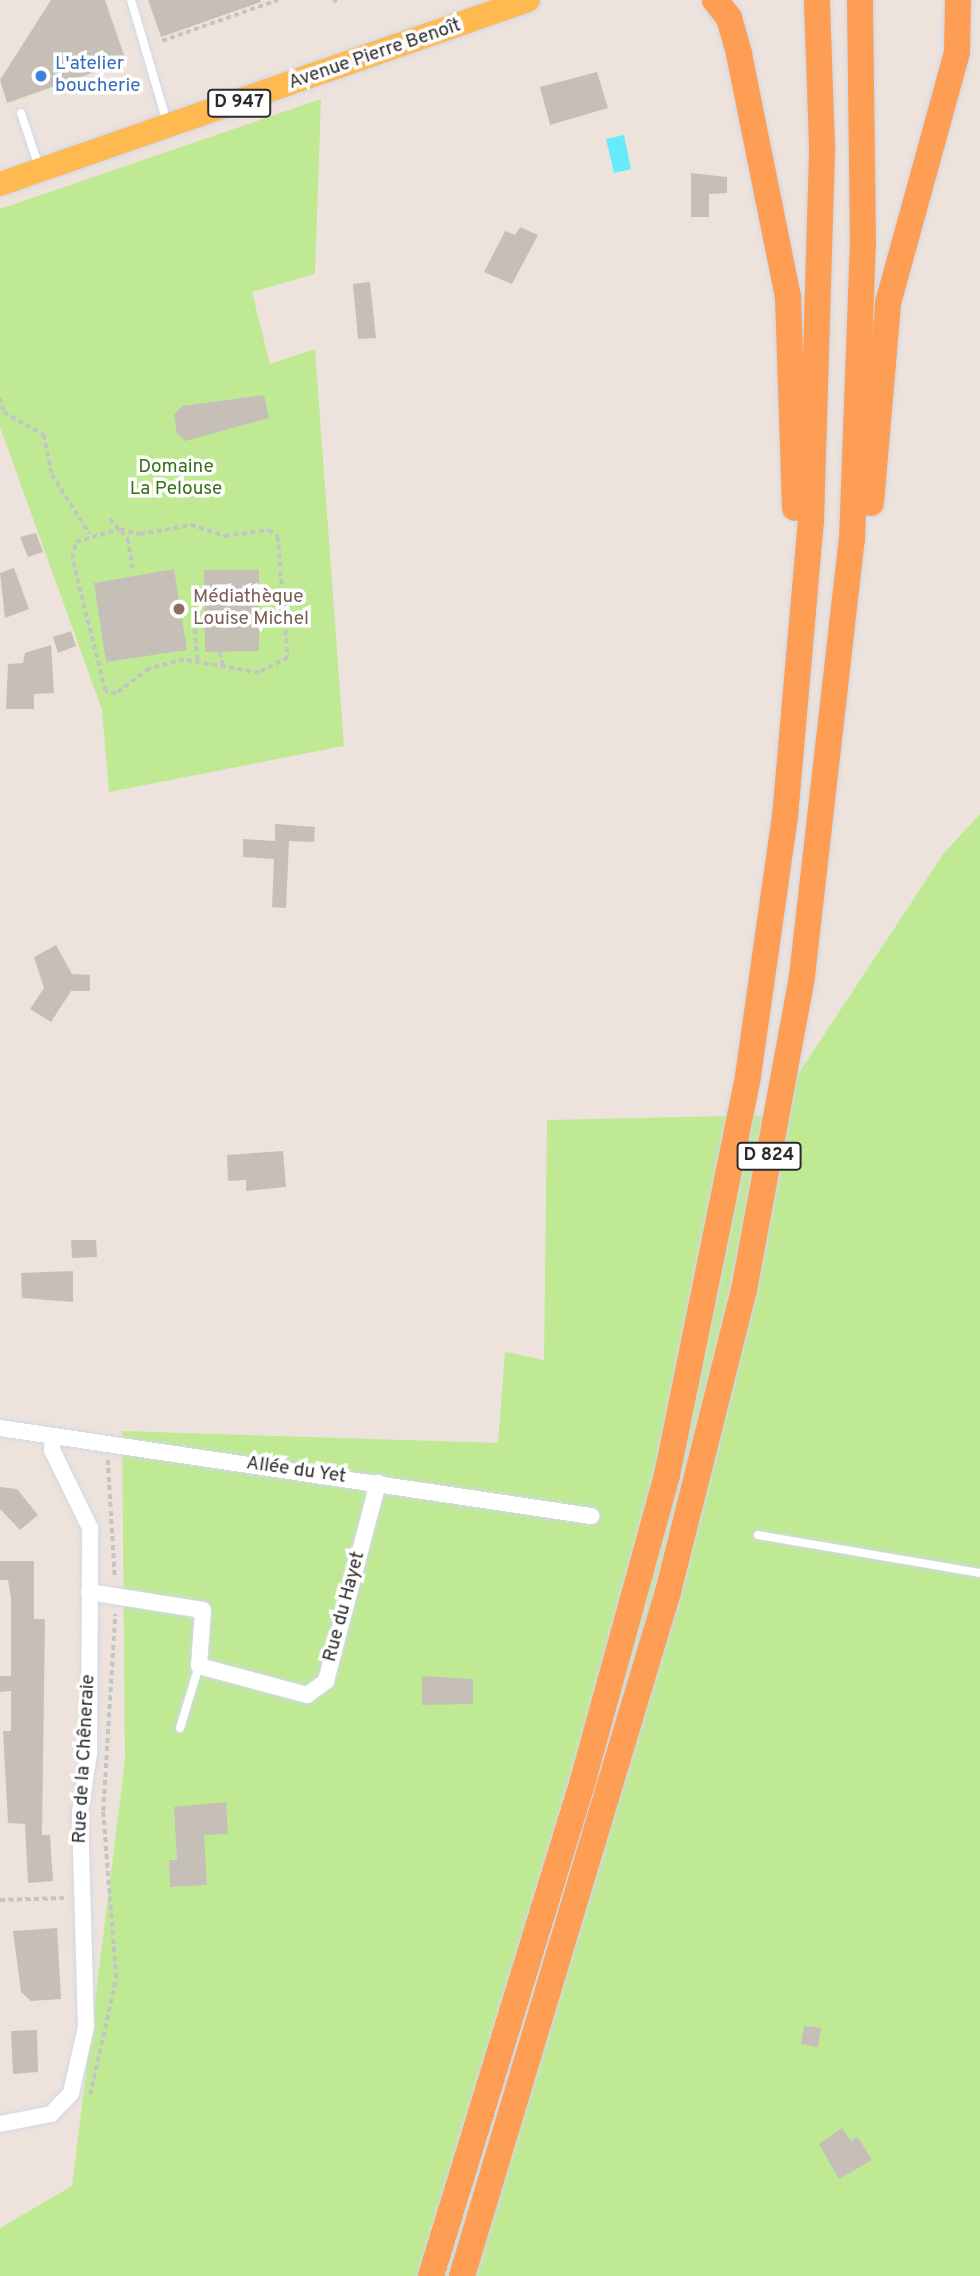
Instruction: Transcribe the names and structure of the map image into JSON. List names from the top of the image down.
{
  "streets": {
    "highway": ["D 824"],
    "main road": ["Avenue Pierre Benoît", "D 947"],
    "street": ["Allée du Yet", "Rue du Hayet", "Rue de la Chêneraie"]
  },
  "crossings": [
    ["Allée du Yet", "Rue du Hayet"],
    ["Allée du Yet", "Rue de la Chêneraie"]
  ],
  "parks": ["Domaine La Pelouse"],
  "places": ["L'atelier boucherie", "Médiathèque Louise Michel"]
}
